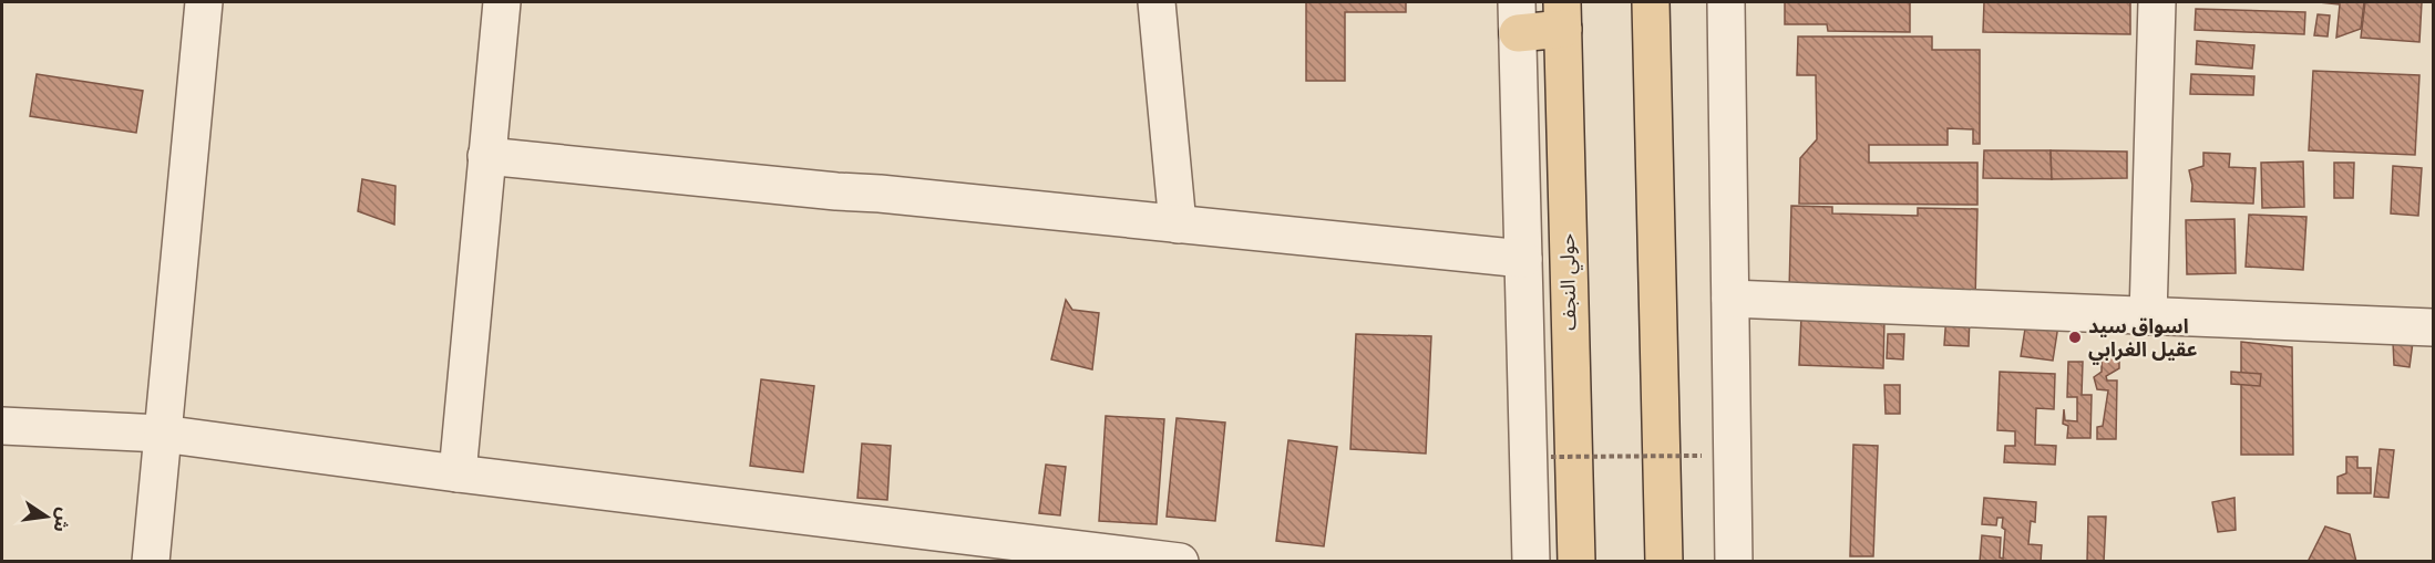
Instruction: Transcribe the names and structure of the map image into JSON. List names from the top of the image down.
{
  "streets": {
    "main road": ["حولي النجف"]
  },
  "places": ["اسواق سيد عقيل الغرابي"],
  "north": "right"
}
